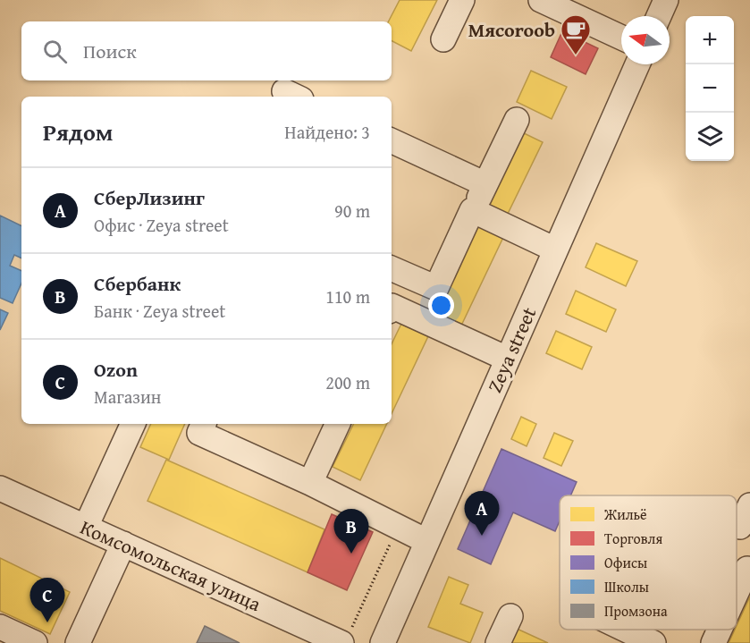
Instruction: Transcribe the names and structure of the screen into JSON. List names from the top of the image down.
{
  "streets": {
    "street": ["Zeya street", "Комсомольская улица"]
  },
  "places": {
    "cafe": ["Мясоroob"]
  },
  "legend": [
    "Жильё",
    "Торговля",
    "Офисы",
    "Школы",
    "Промзона"
  ],
  "north": "left",
  "page": {
    "map_buttons": ["+", "−"],
    "search": "Поиск",
    "heading": ["Рядом", "Найдено: 3"],
    "list": [
      {
        "mark": "A",
        "name": "СберЛизинг",
        "note": "Офис · Zeya street",
        "value": "90 m"
      },
      {
        "mark": "B",
        "name": "Сбербанк",
        "note": "Банк · Zeya street",
        "value": "110 m"
      },
      {
        "mark": "C",
        "name": "Ozon",
        "note": "Магазин",
        "value": "200 m"
      }
    ],
    "pins": ["A", "B", "C"]
  }
}
